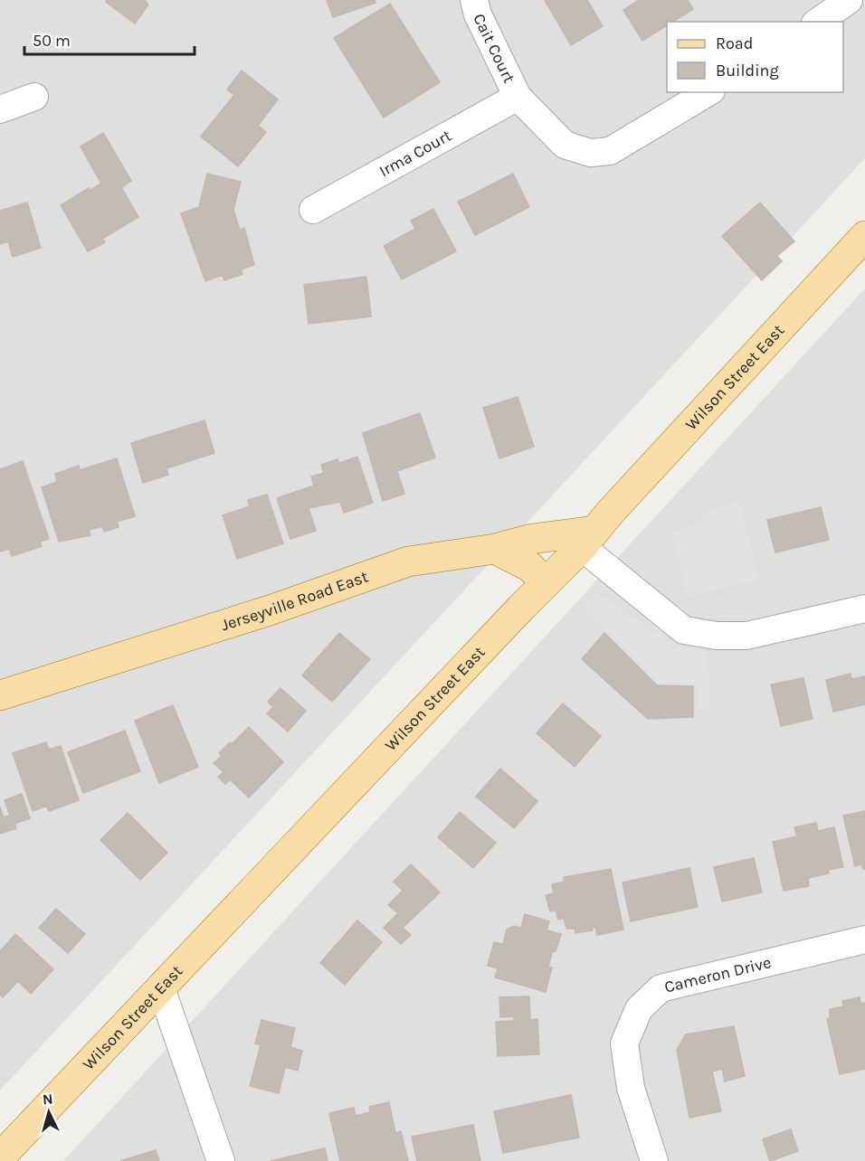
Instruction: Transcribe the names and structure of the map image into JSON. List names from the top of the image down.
{
  "streets": {
    "main road": ["Wilson Street East", "Jerseyville Road East"],
    "street": ["Cait Court", "Irma Court", "Cameron Drive"]
  },
  "crossings": [
    ["Cait Court", "Irma Court"],
    ["Wilson Street East", "Jerseyville Road East"]
  ],
  "legend": ["Road", "Building"],
  "scale_bar": "50 m",
  "north": "top"
}
